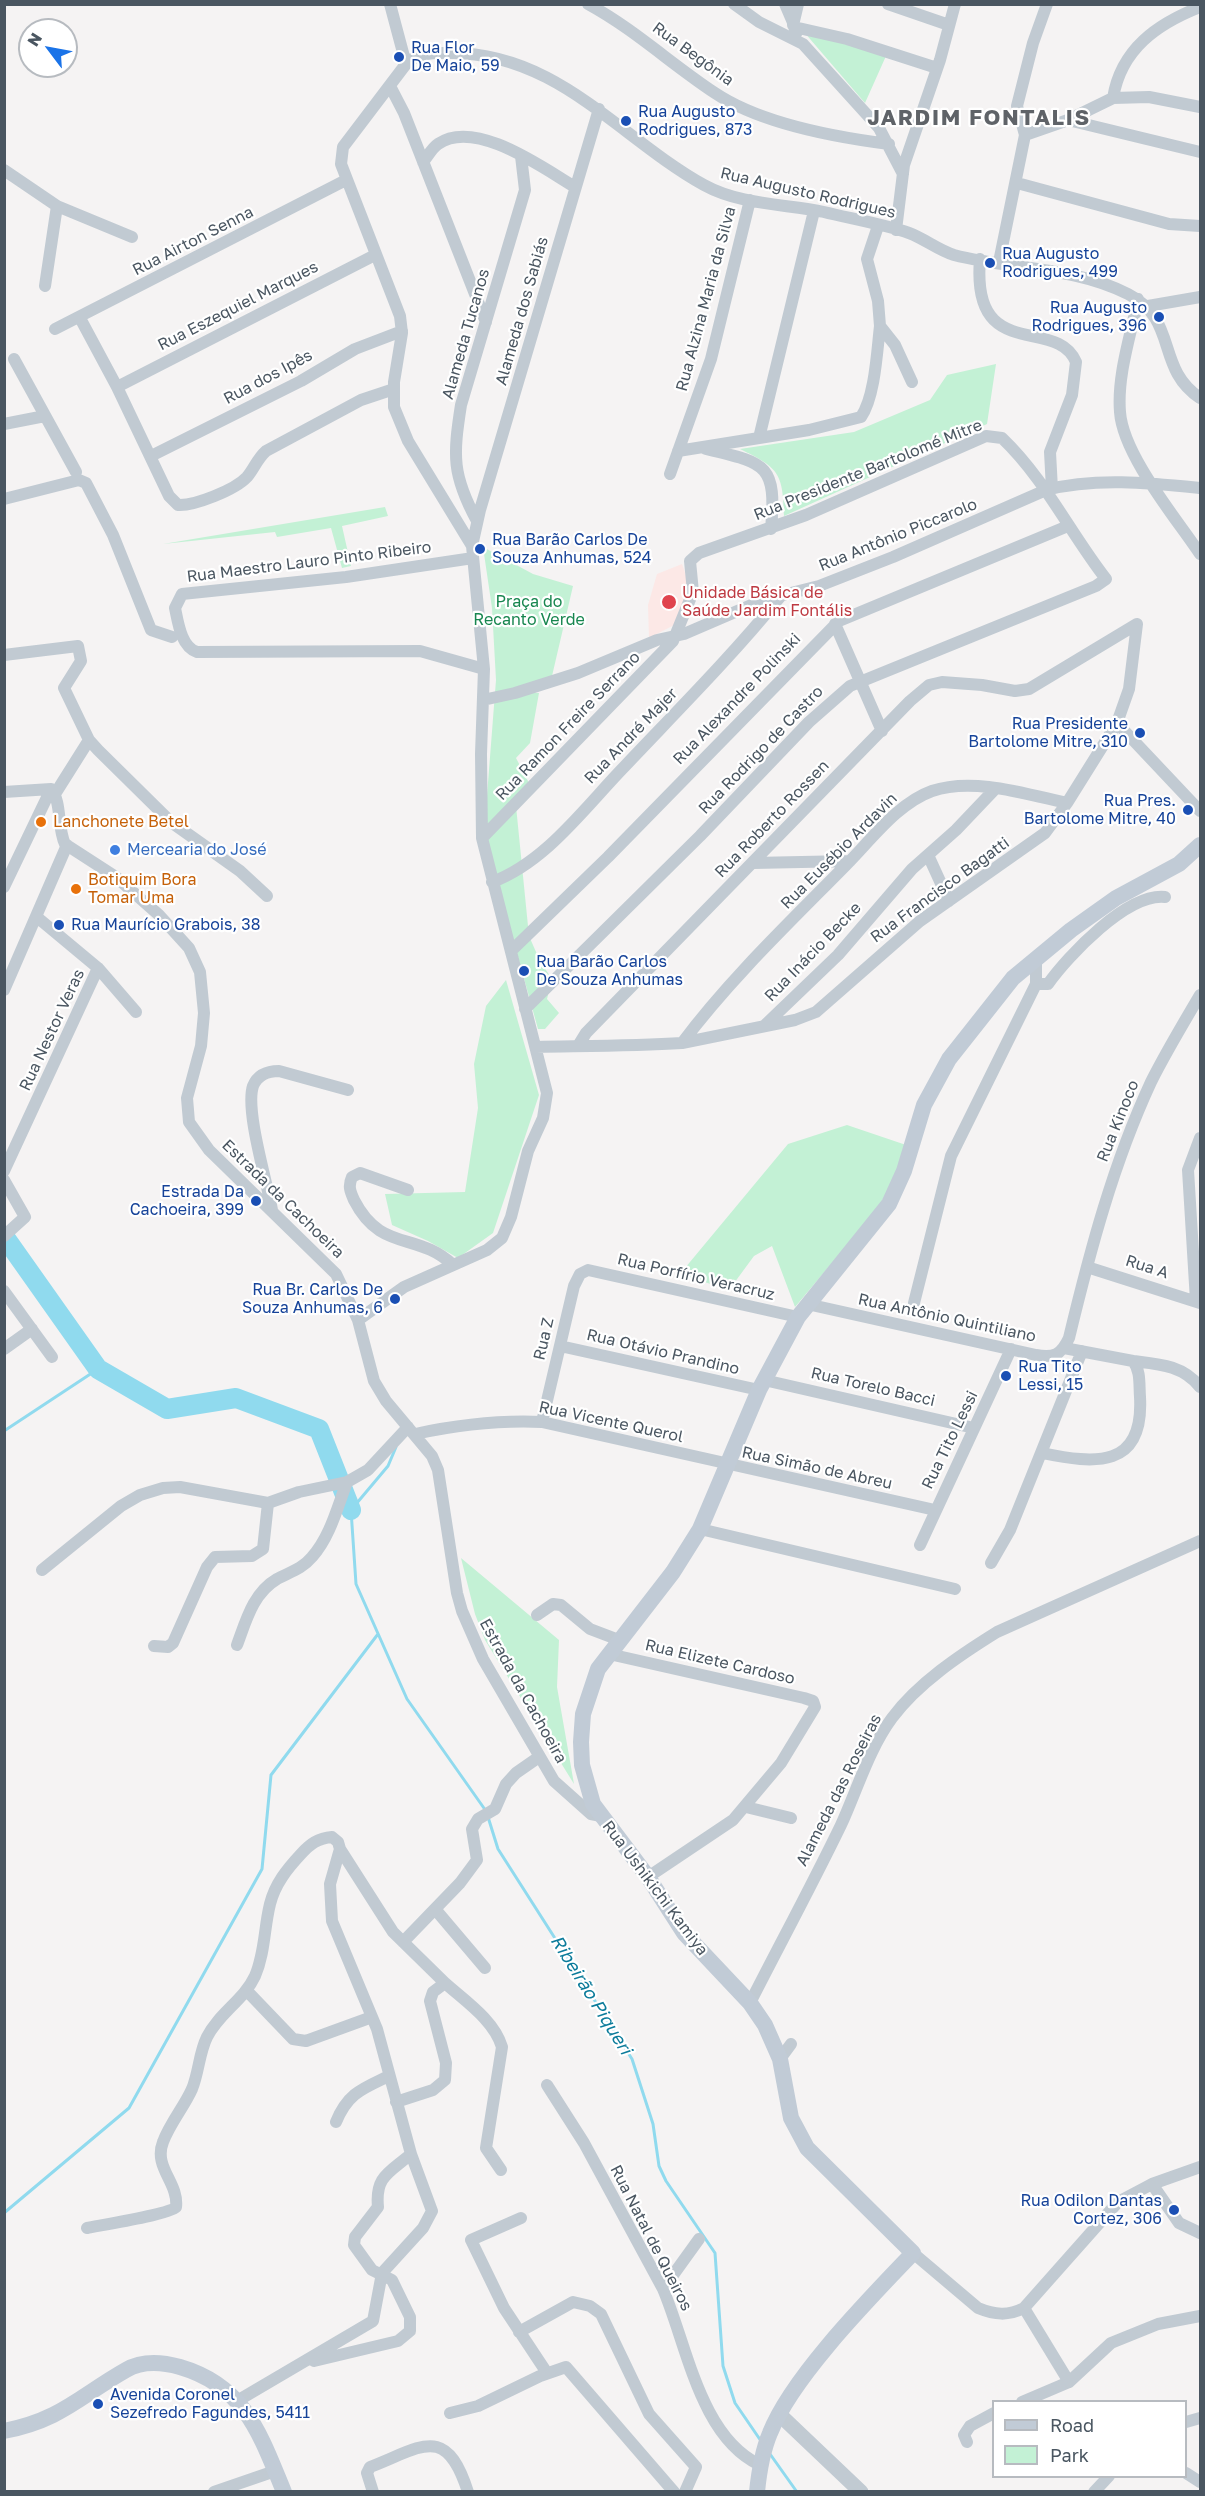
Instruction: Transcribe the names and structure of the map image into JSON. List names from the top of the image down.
{
  "streets": {
    "main road": ["Rua Ushikichi Kamiya"],
    "street": [
      "Rua Begônia",
      "Rua Augusto Rodrigues",
      "Rua Airton Senna",
      "Rua Alzina Maria da Silva",
      "Rua Eszequiel Marques",
      "Alameda dos Sabiás",
      "Alameda Tucanos",
      "Rua dos Ipês",
      "Rua Presidente Bartolomé Mitre",
      "Rua Antônio Piccarolo",
      "Rua Maestro Lauro Pinto Ribeiro",
      "Rua Alexandre Polinski",
      "Rua Ramon Freire Serrano",
      "Rua André Majer",
      "Rua Rodrigo de Castro",
      "Rua Roberto Rossen",
      "Rua Eusébio Ardavin",
      "Rua Francisco Bagatti",
      "Rua Inácio Becke",
      "Rua Nestor Veras",
      "Rua Kinoco",
      "Estrada da Cachoeira",
      "Rua A",
      "Rua Porfírio Veracruz",
      "Rua Antônio Quintiliano",
      "Rua Z",
      "Rua Otávio Prandino",
      "Rua Torelo Bacci",
      "Rua Vicente Querol",
      "Rua Tito Lessi",
      "Rua Simão de Abreu",
      "Rua Elizete Cardoso",
      "Alameda das Roseiras",
      "Rua Natal de Queiros"
    ]
  },
  "crossings": [
    ["Rua Augusto Rodrigues", "Rua Alzina Maria da Silva"],
    ["Rua Augusto Rodrigues", "Alameda dos Sabiás"],
    ["Alameda dos Sabiás", "Alameda Tucanos"],
    ["Alameda dos Sabiás", "Rua Maestro Lauro Pinto Ribeiro"],
    ["Rua Presidente Bartolomé Mitre", "Rua Antônio Piccarolo"],
    ["Rua Presidente Bartolomé Mitre", "Rua Alexandre Polinski"],
    ["Rua Presidente Bartolomé Mitre", "Rua Ramon Freire Serrano"],
    ["Rua Presidente Bartolomé Mitre", "Rua Rodrigo de Castro"],
    ["Rua Antônio Piccarolo", "Rua Ramon Freire Serrano"],
    ["Rua Antônio Piccarolo", "Rua André Majer"],
    ["Rua Roberto Rossen", "Rua Inácio Becke"],
    ["Rua Eusébio Ardavin", "Rua Francisco Bagatti"],
    ["Rua Eusébio Ardavin", "Rua Inácio Becke"],
    ["Rua Francisco Bagatti", "Rua Inácio Becke"],
    ["Rua Kinoco", "Rua A"],
    ["Estrada da Cachoeira", "Rua Vicente Querol"],
    ["Estrada da Cachoeira", "Rua Ushikichi Kamiya"],
    ["Rua Porfírio Veracruz", "Rua Antônio Quintiliano"],
    ["Rua Porfírio Veracruz", "Rua Z"],
    ["Rua Porfírio Veracruz", "Rua Ushikichi Kamiya"],
    ["Rua Antônio Quintiliano", "Rua Tito Lessi"],
    ["Rua Antônio Quintiliano", "Rua Ushikichi Kamiya"],
    ["Rua Z", "Rua Otávio Prandino"],
    ["Rua Z", "Rua Vicente Querol"],
    ["Rua Otávio Prandino", "Rua Torelo Bacci"],
    ["Rua Otávio Prandino", "Rua Ushikichi Kamiya"],
    ["Rua Torelo Bacci", "Rua Tito Lessi"],
    ["Rua Torelo Bacci", "Rua Ushikichi Kamiya"],
    ["Rua Vicente Querol", "Rua Simão de Abreu"],
    ["Rua Vicente Querol", "Rua Ushikichi Kamiya"],
    ["Rua Tito Lessi", "Rua Simão de Abreu"],
    ["Rua Simão de Abreu", "Rua Ushikichi Kamiya"],
    ["Rua Elizete Cardoso", "Rua Ushikichi Kamiya"],
    ["Alameda das Roseiras", "Rua Ushikichi Kamiya"]
  ],
  "districts": ["JARDIM FONTALIS"],
  "water": ["Ribeirão Piqueri"],
  "parks": ["Praça do Recanto Verde"],
  "places": [
    "Rua Flor De Maio, 59",
    "Rua Augusto Rodrigues, 873",
    "Rua Augusto Rodrigues, 499",
    "Rua Augusto Rodrigues, 396",
    "Rua Barão Carlos De Souza Anhumas, 524",
    "Unidade Básica de Saúde Jardim Fontális",
    "Rua Presidente Bartolome Mitre, 310",
    "Rua Pres. Bartolome Mitre, 40",
    "Lanchonete Betel",
    "Mercearia do José",
    "Botiquim Bora Tomar Uma",
    "Rua Maurício Grabois, 38",
    "Rua Barão Carlos De Souza Anhumas",
    "Estrada Da Cachoeira, 399",
    "Rua Br. Carlos De Souza Anhumas, 6",
    "Rua Tito Lessi, 15",
    "Rua Odilon Dantas Cortez, 306",
    "Avenida Coronel Sezefredo Fagundes, 5411"
  ],
  "legend": ["Road", "Park"],
  "north": "top left"
}
